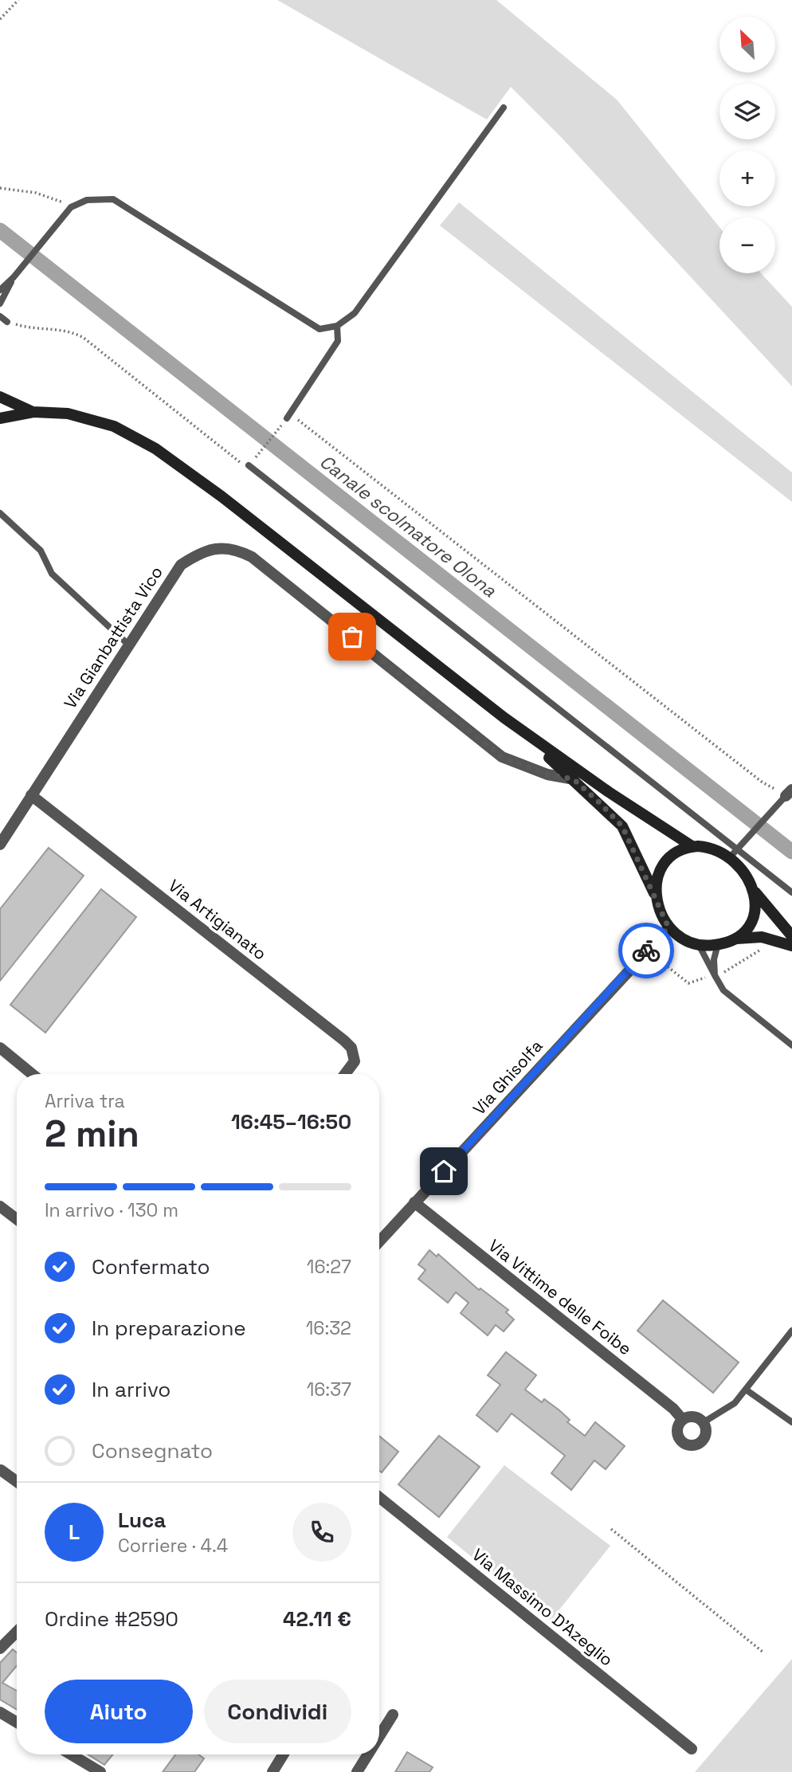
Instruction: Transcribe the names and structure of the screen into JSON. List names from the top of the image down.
{
  "streets": {
    "street": [
      "Via Gianbattista Vico",
      "Via Artigianato",
      "Via Ghisolfa",
      "Via Vittime delle Foibe",
      "Via Massimo D'Azeglio"
    ]
  },
  "crossings": [
    ["Via Gianbattista Vico", "Via Artigianato"],
    ["Via Ghisolfa", "Via Vittime delle Foibe"]
  ],
  "water": ["Canale scolmatore Olona"],
  "north": "top left",
  "page": {
    "map_buttons": ["+", "−"],
    "heading": ["2 min", "Arriva tra", "16:45–16:50"],
    "panel": [
      "Luca",
      "Corriere · 4.4",
      "Ordine #2590",
      "42.11 €"
    ],
    "bar": "In arrivo · 130 m",
    "list": [
      ["Confermato", "16:27"],
      ["In preparazione", "16:32"],
      ["In arrivo", "16:37"],
      "Consegnato"
    ],
    "round": "L",
    "buttons": ["Aiuto", "Condividi"]
  }
}
